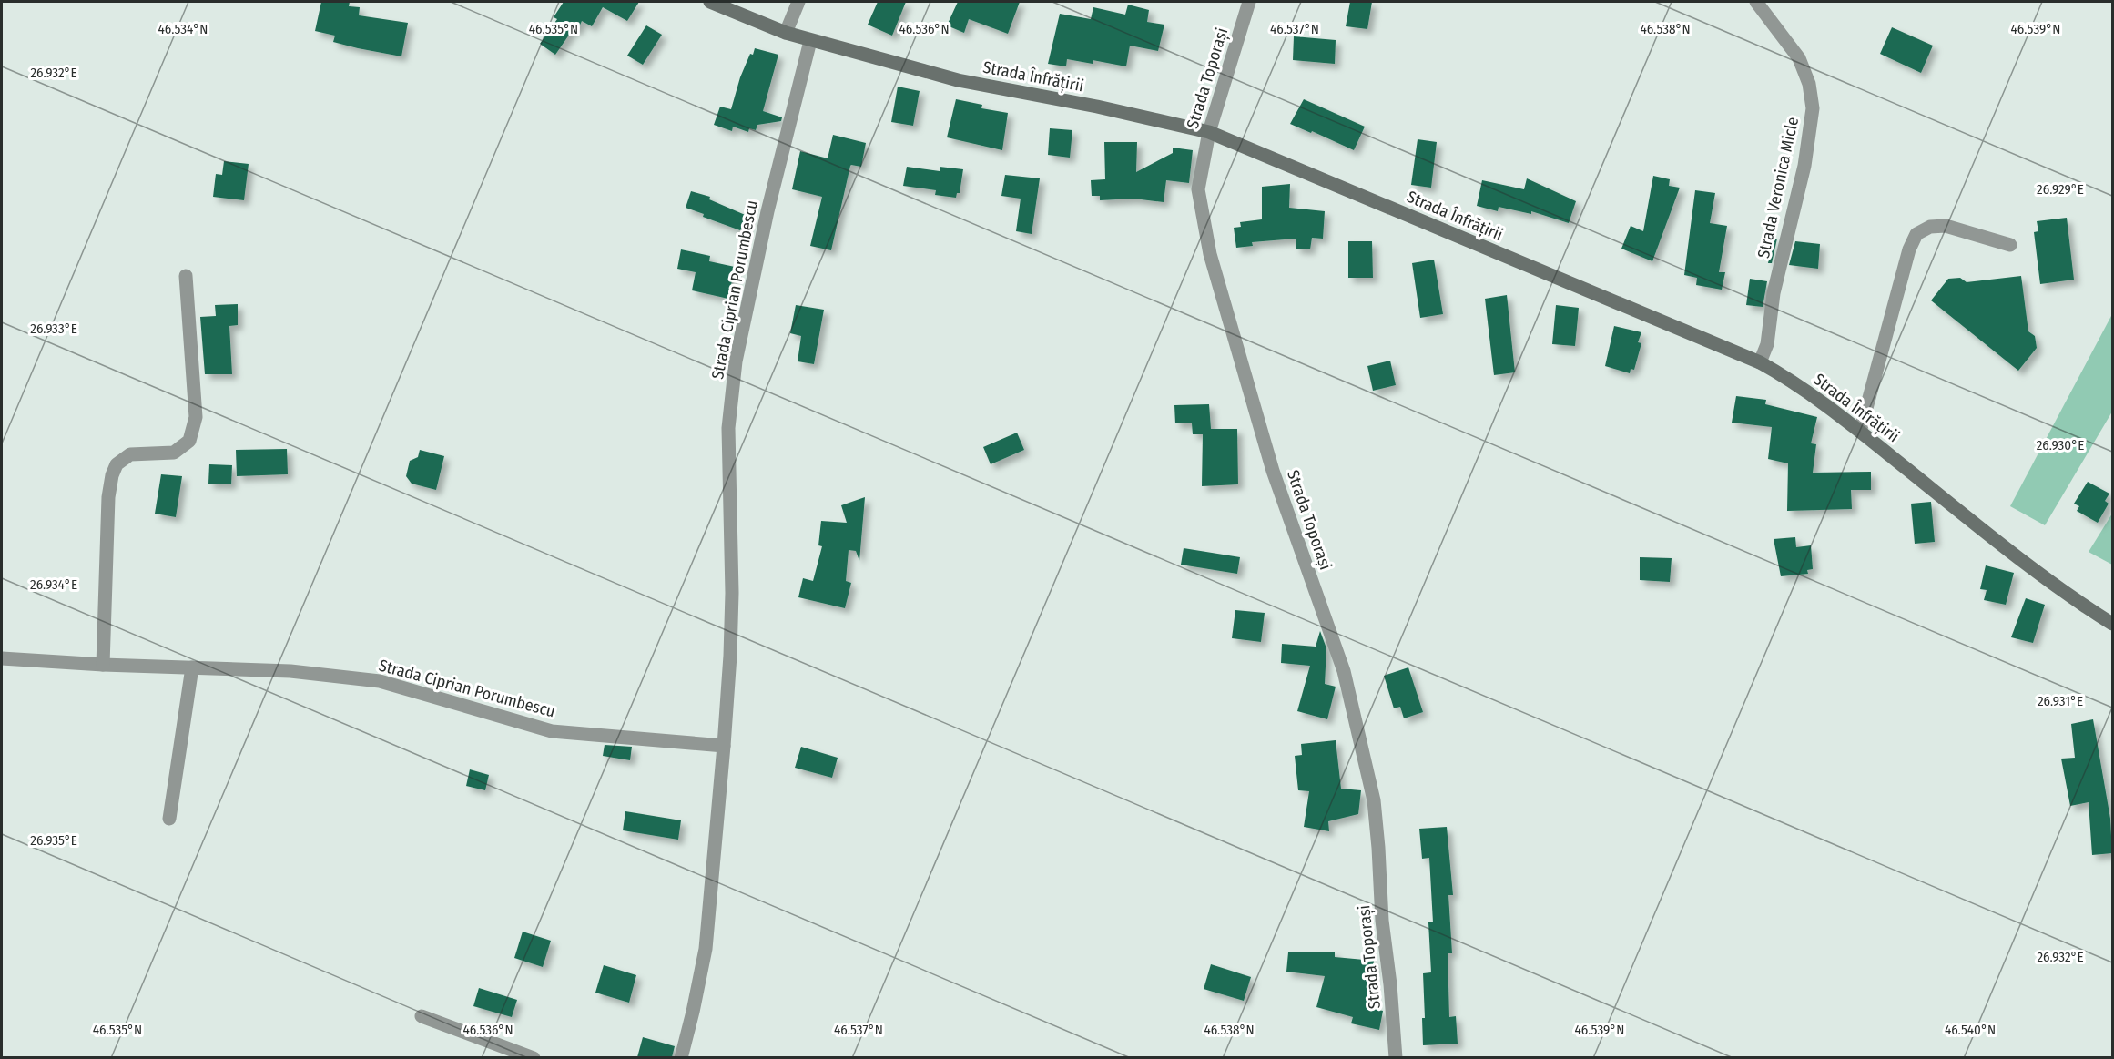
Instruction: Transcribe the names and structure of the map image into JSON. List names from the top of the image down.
{
  "streets": {
    "main road": ["Strada Înfrățirii"],
    "street": ["Strada Toporași", "Strada Veronica Micle", "Strada Ciprian Porumbescu"]
  },
  "crossings": [
    ["Strada Înfrățirii", "Strada Toporași"],
    ["Strada Înfrățirii", "Strada Veronica Micle"],
    ["Strada Înfrățirii", "Strada Ciprian Porumbescu"]
  ],
  "coordinates": [
    "46.534°N",
    "46.535°N",
    "46.536°N",
    "46.537°N",
    "46.538°N",
    "46.539°N",
    "26.932°E",
    "26.929°E",
    "26.933°E",
    "26.930°E",
    "26.934°E",
    "26.931°E",
    "26.935°E",
    "46.540°N"
  ]
}
